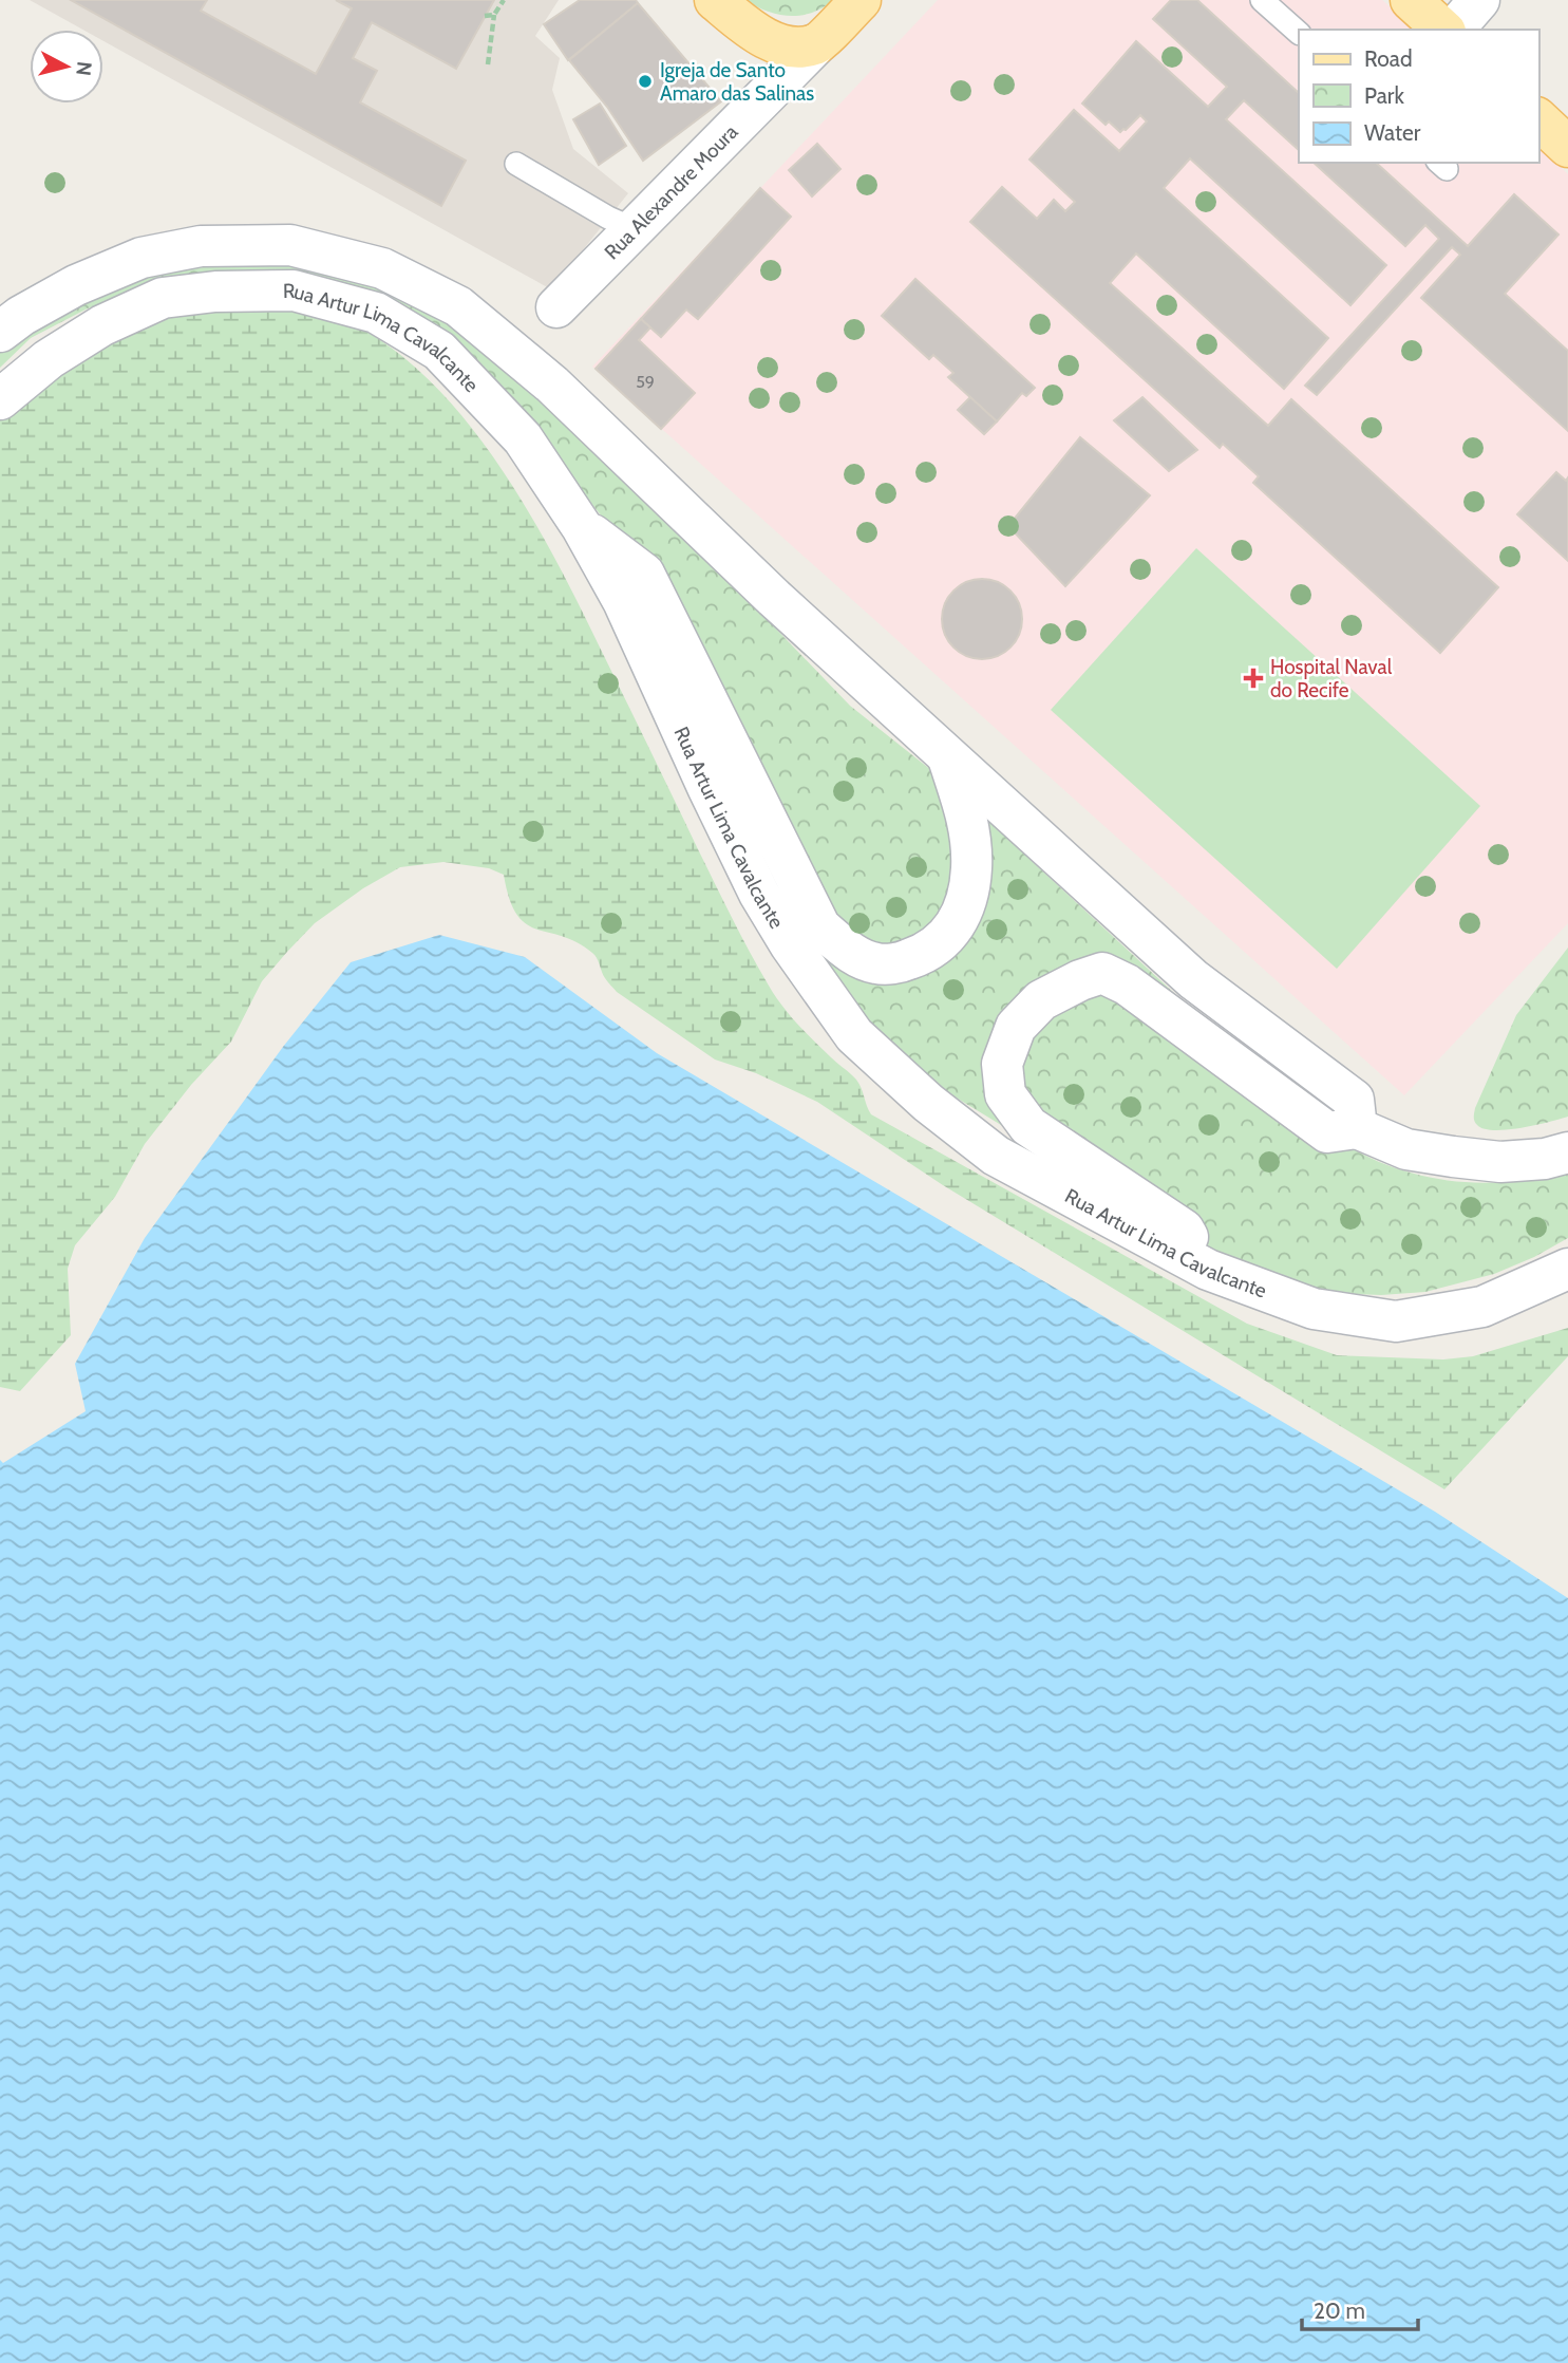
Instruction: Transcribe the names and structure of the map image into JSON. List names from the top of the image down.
{
  "streets": {
    "main road": ["Rua Alexandre Moura", "Rua Artur Lima Cavalcante"]
  },
  "places": {
    "other": ["Igreja de Santo Amaro das Salinas"],
    "health": ["Hospital Naval do Recife"]
  },
  "house_numbers": ["59"],
  "legend": ["Road", "Park", "Water"],
  "scale_bar": "20 m",
  "north": "right"
}
